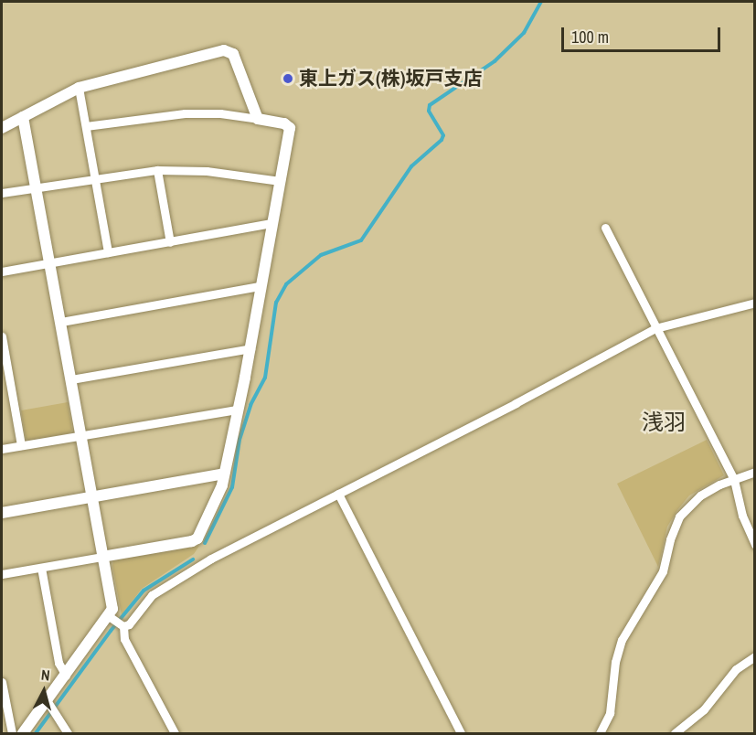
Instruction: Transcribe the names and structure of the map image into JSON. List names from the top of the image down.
{
  "districts": ["浅羽"],
  "places": ["東上ガス(株)坂戸支店"],
  "scale_bar": "100 m",
  "north": "top"
}
